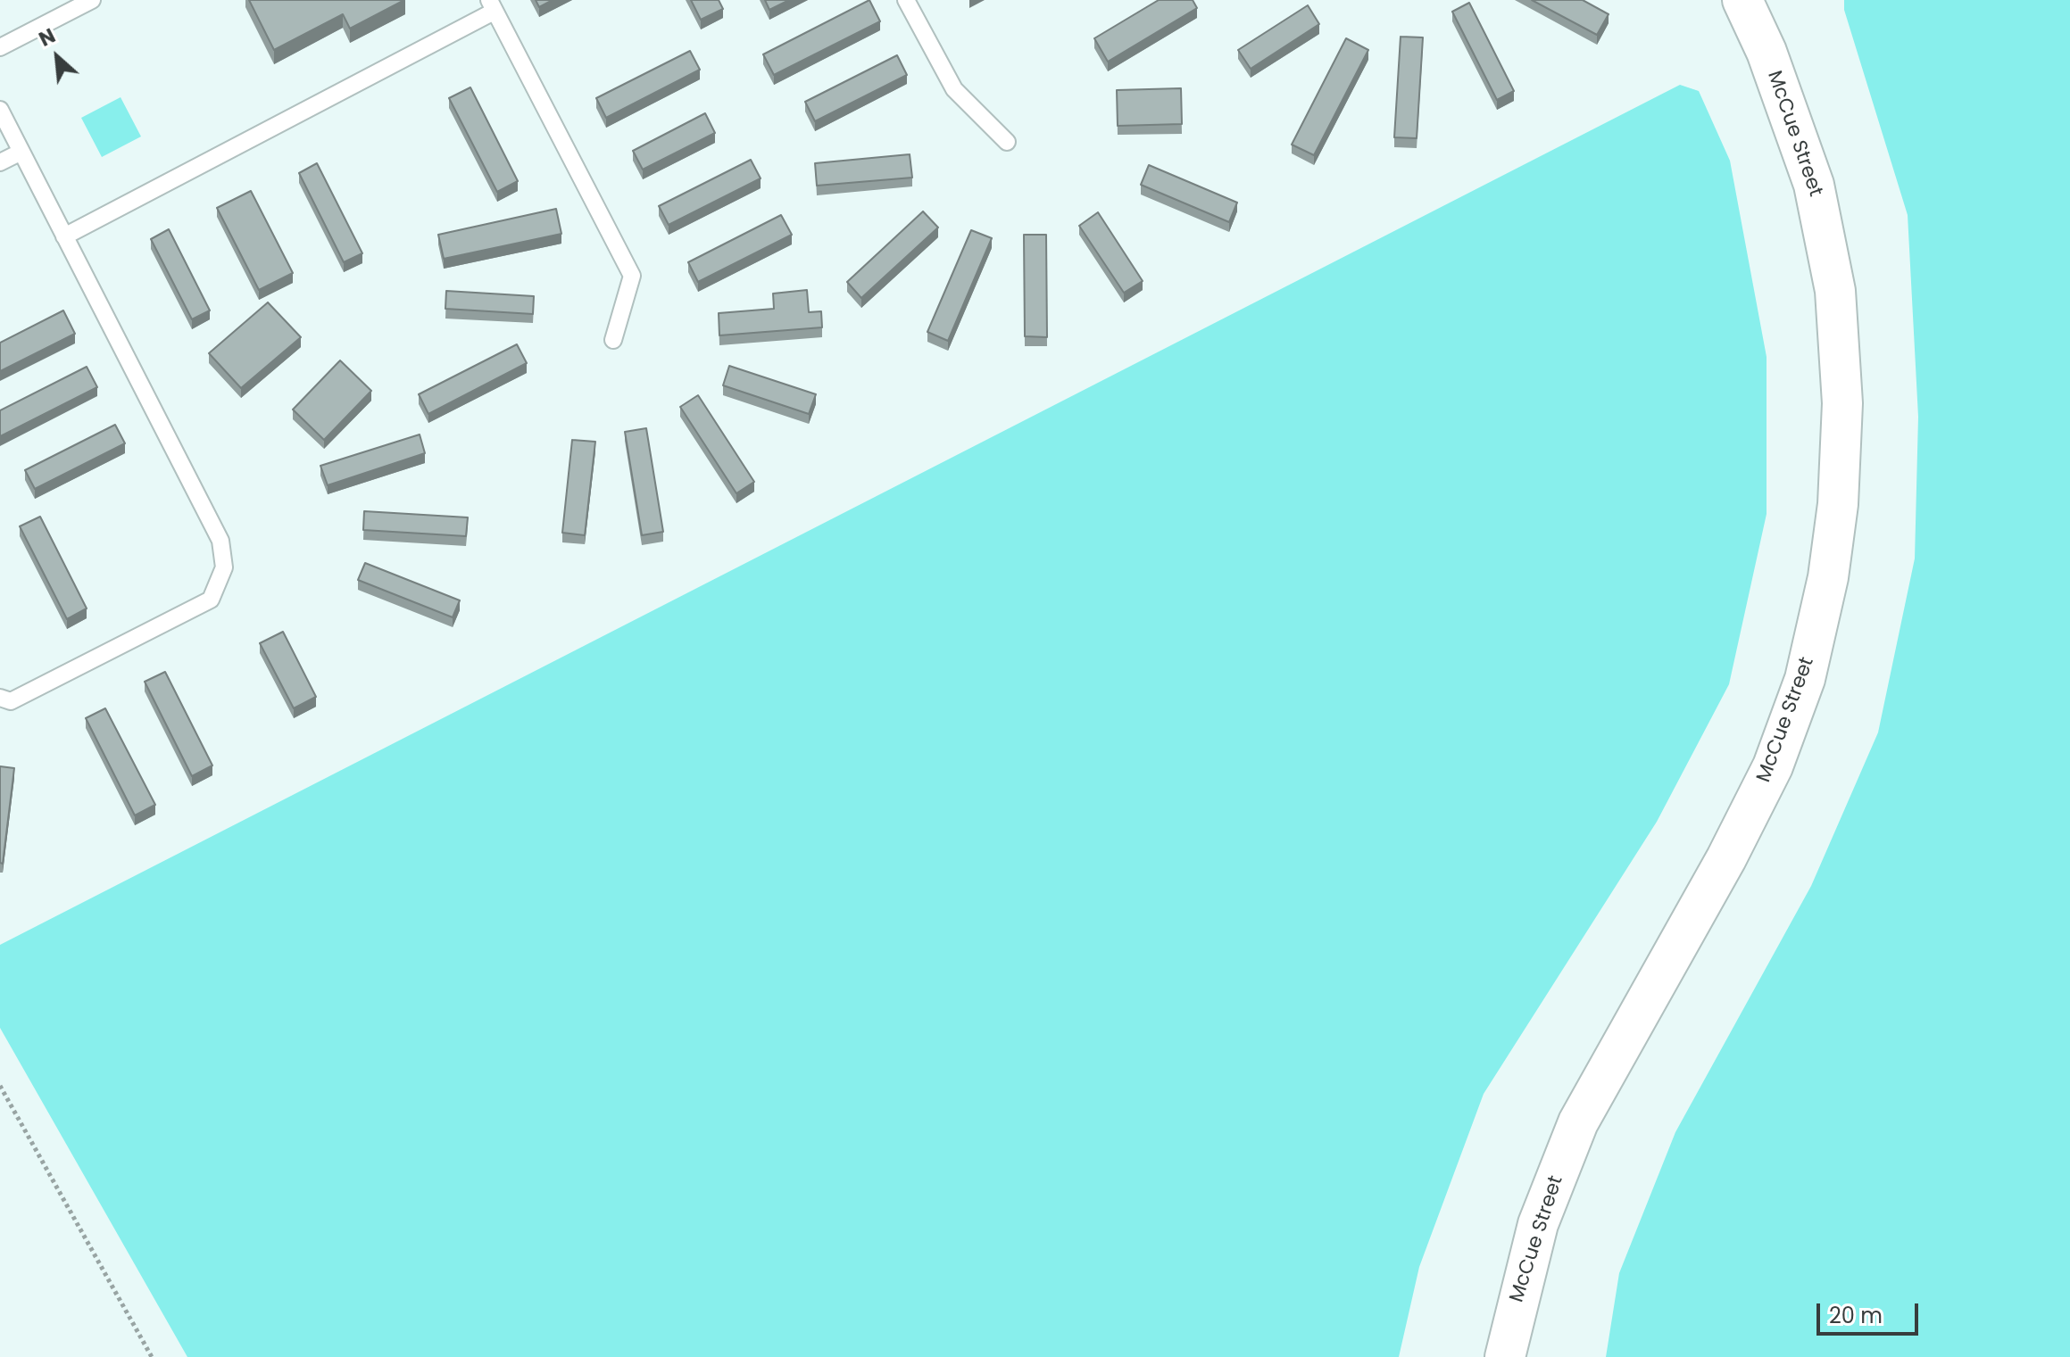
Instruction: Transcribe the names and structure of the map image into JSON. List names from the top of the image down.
{
  "streets": {
    "main road": ["McCue Street"]
  },
  "scale_bar": "20 m",
  "north": "top left"
}
